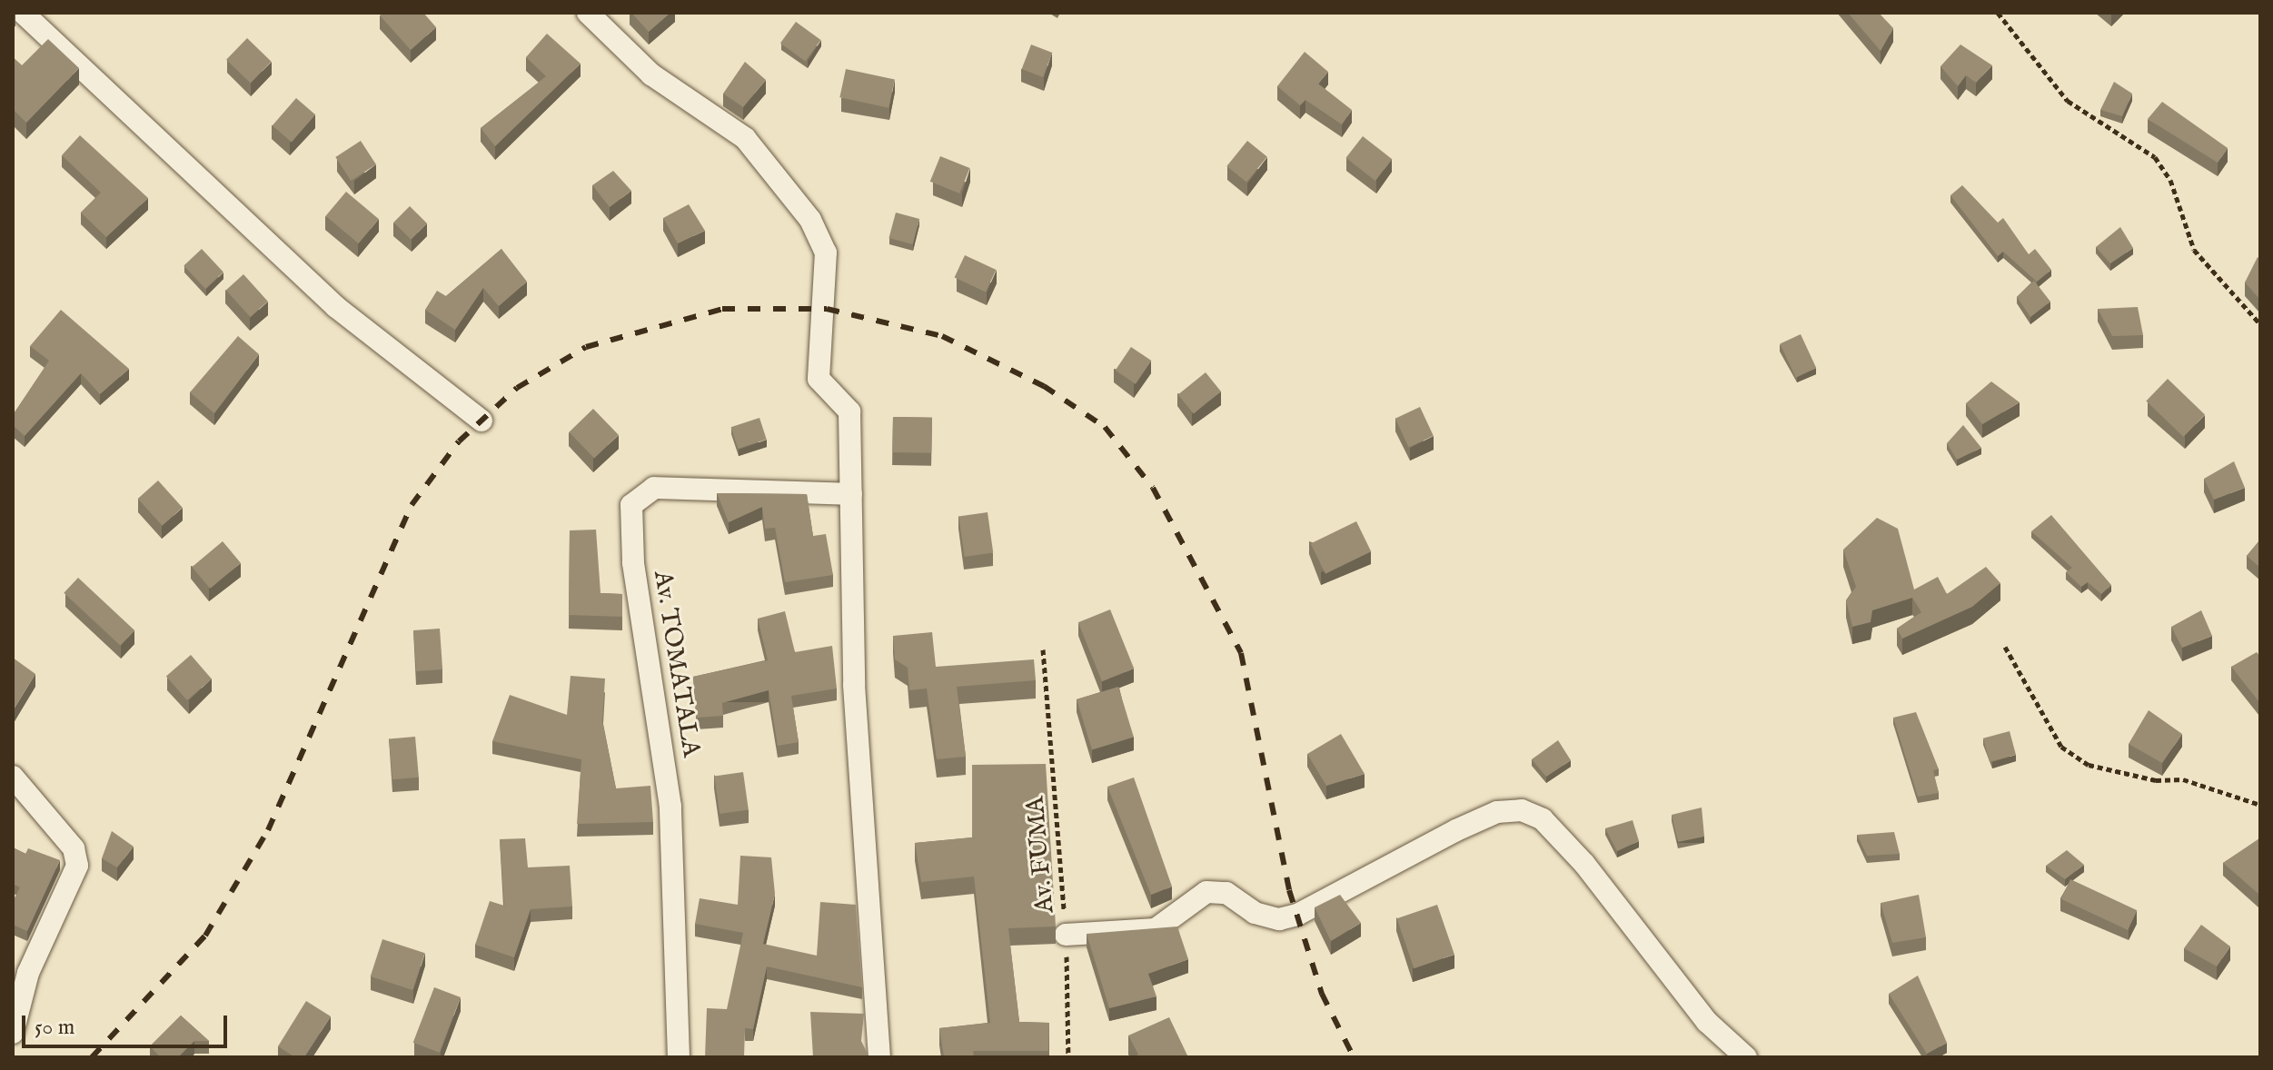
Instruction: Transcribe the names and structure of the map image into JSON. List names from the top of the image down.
{
  "streets": {
    "street": ["Av. TOMATALA"],
    "path": ["Av. FUMA"]
  },
  "scale_bar": "50 m"
}
